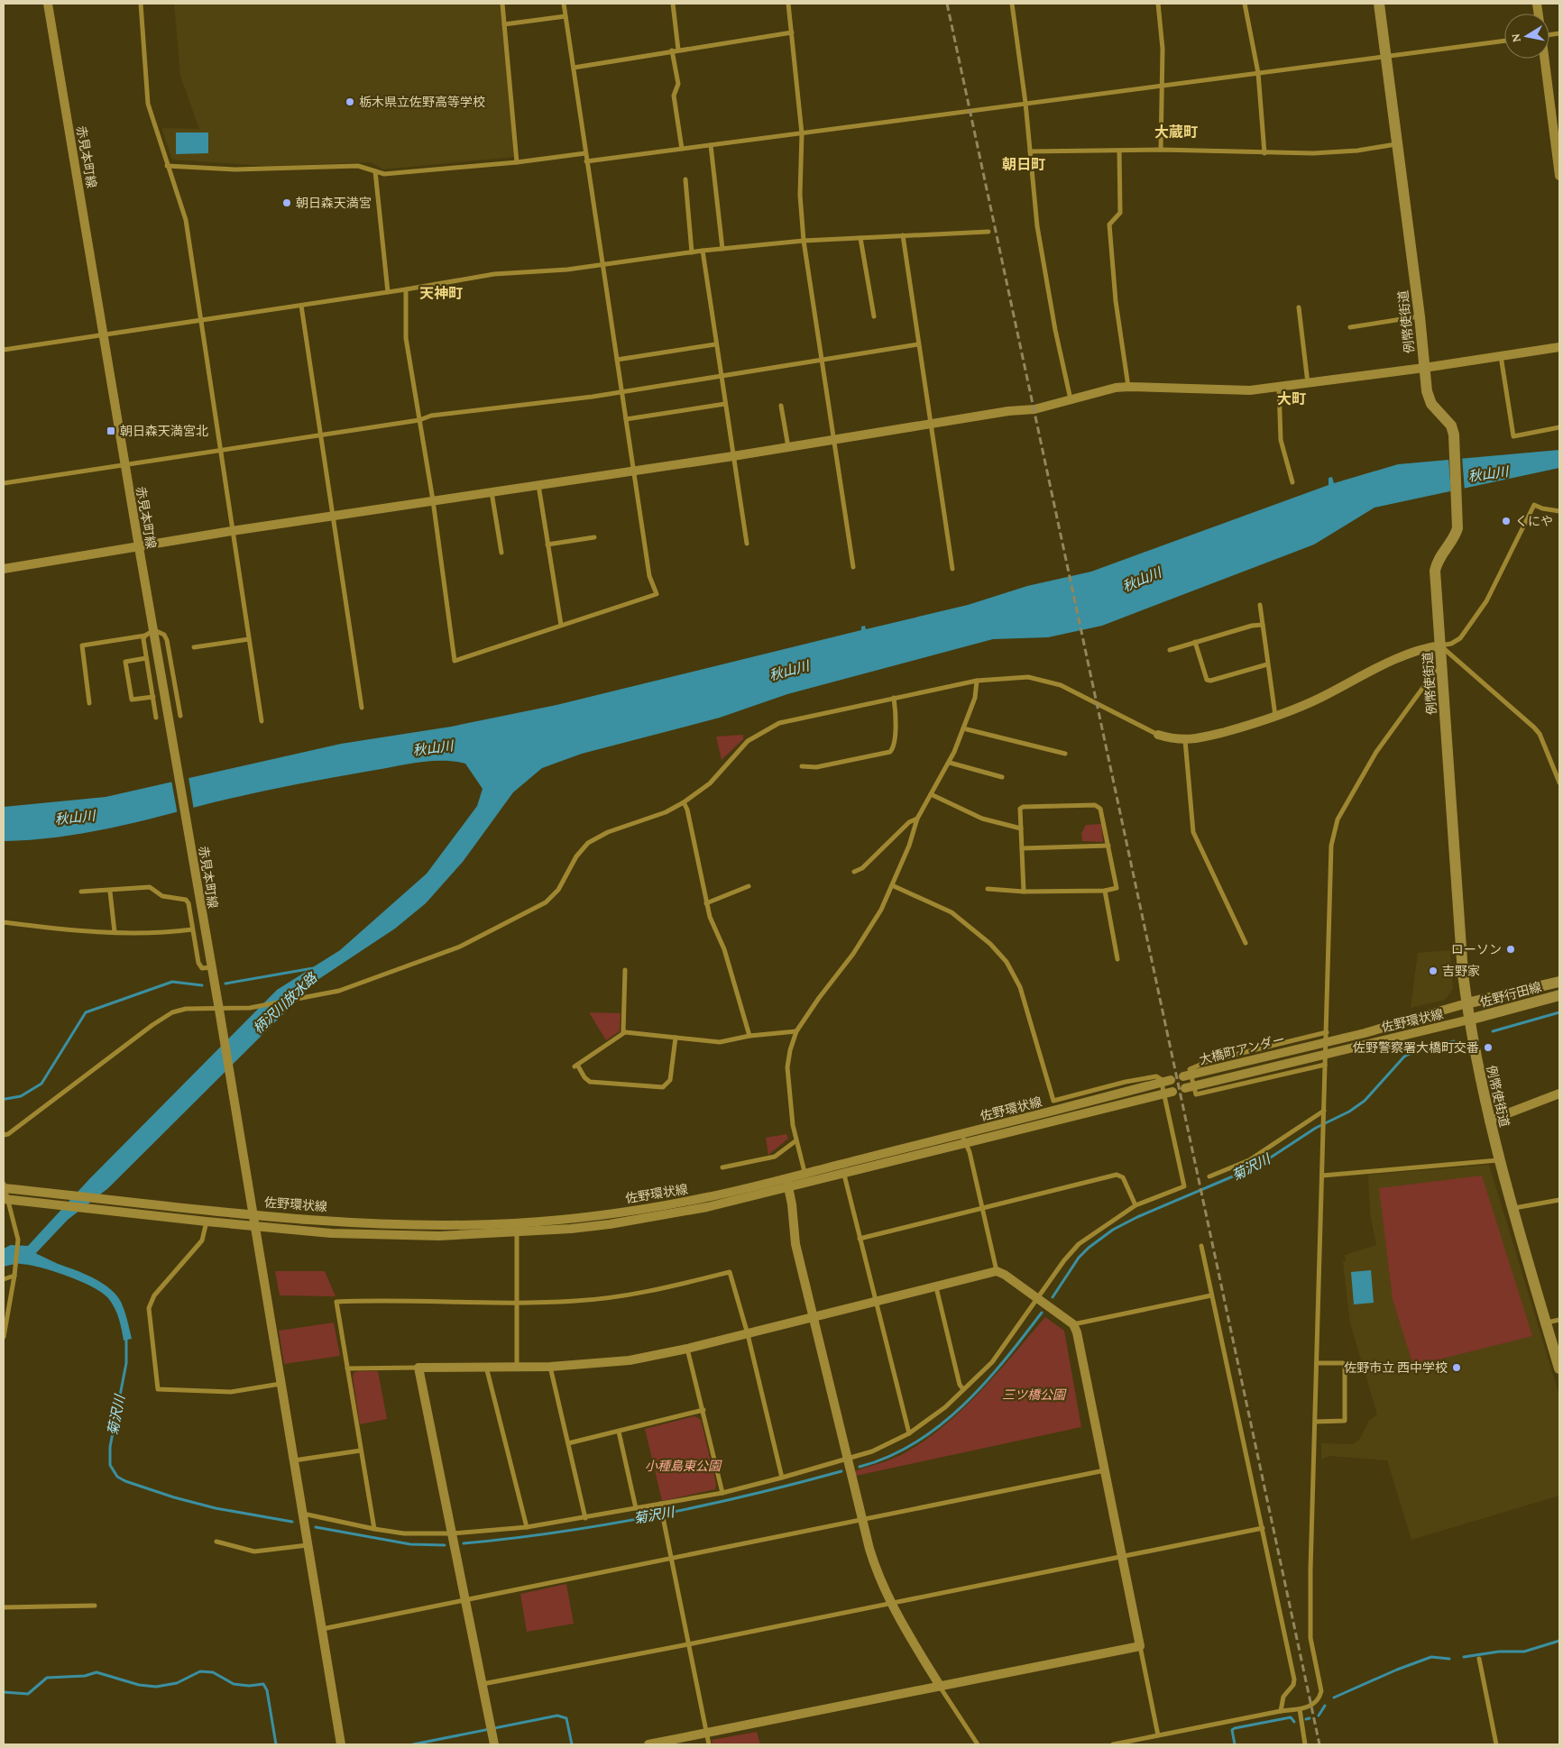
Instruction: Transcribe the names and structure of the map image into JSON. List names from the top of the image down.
{
  "streets": {
    "main road": ["例幣使街道", "佐野行田線"],
    "street": ["赤見本町線", "佐野環状線", "大橋町アンダー"]
  },
  "crossings": [
    ["赤見本町線", "佐野環状線"],
    ["例幣使街道", "佐野行田線"],
    ["例幣使街道", "佐野環状線"],
    ["佐野行田線", "佐野環状線"],
    ["佐野環状線", "大橋町アンダー"]
  ],
  "districts": [
    "大蔵町",
    "朝日町",
    "天神町",
    "大町"
  ],
  "water": ["秋山川", "柄沢川放水路", "菊沢川"],
  "parks": ["三ツ橋公園", "小種島東公園"],
  "places": {
    "other": [
      "栃木県立佐野高等学校",
      "朝日森天満宮",
      "くにや",
      "ローソン",
      "吉野家",
      "佐野警察署大橋町交番",
      "佐野市立 西中学校"
    ],
    "transit": ["朝日森天満宮北"]
  },
  "north": "left"
}
